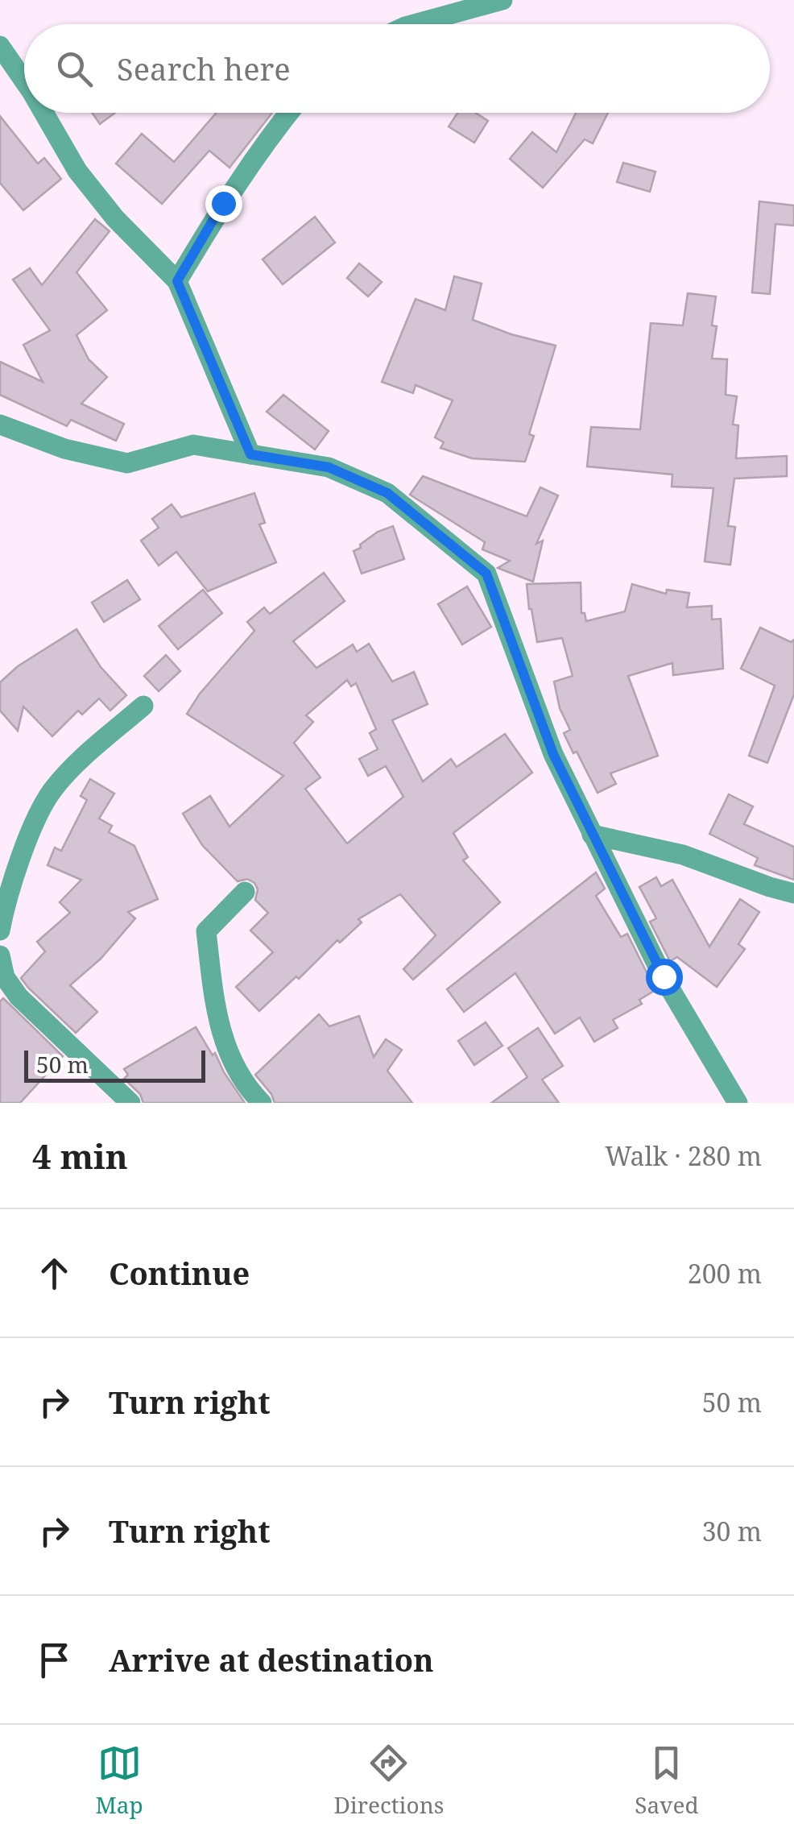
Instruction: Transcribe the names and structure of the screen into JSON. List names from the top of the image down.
{
  "scale_bar": "50 m",
  "page": {
    "search": "Search here",
    "scale": "50 m",
    "heading": ["4 min", "Walk · 280 m"],
    "list": [
      ["Continue", "200 m"],
      ["Turn right", "50 m"],
      ["Turn right", "30 m"],
      "Arrive at destination"
    ],
    "nav": ["Map", "Directions", "Saved"]
  }
}
